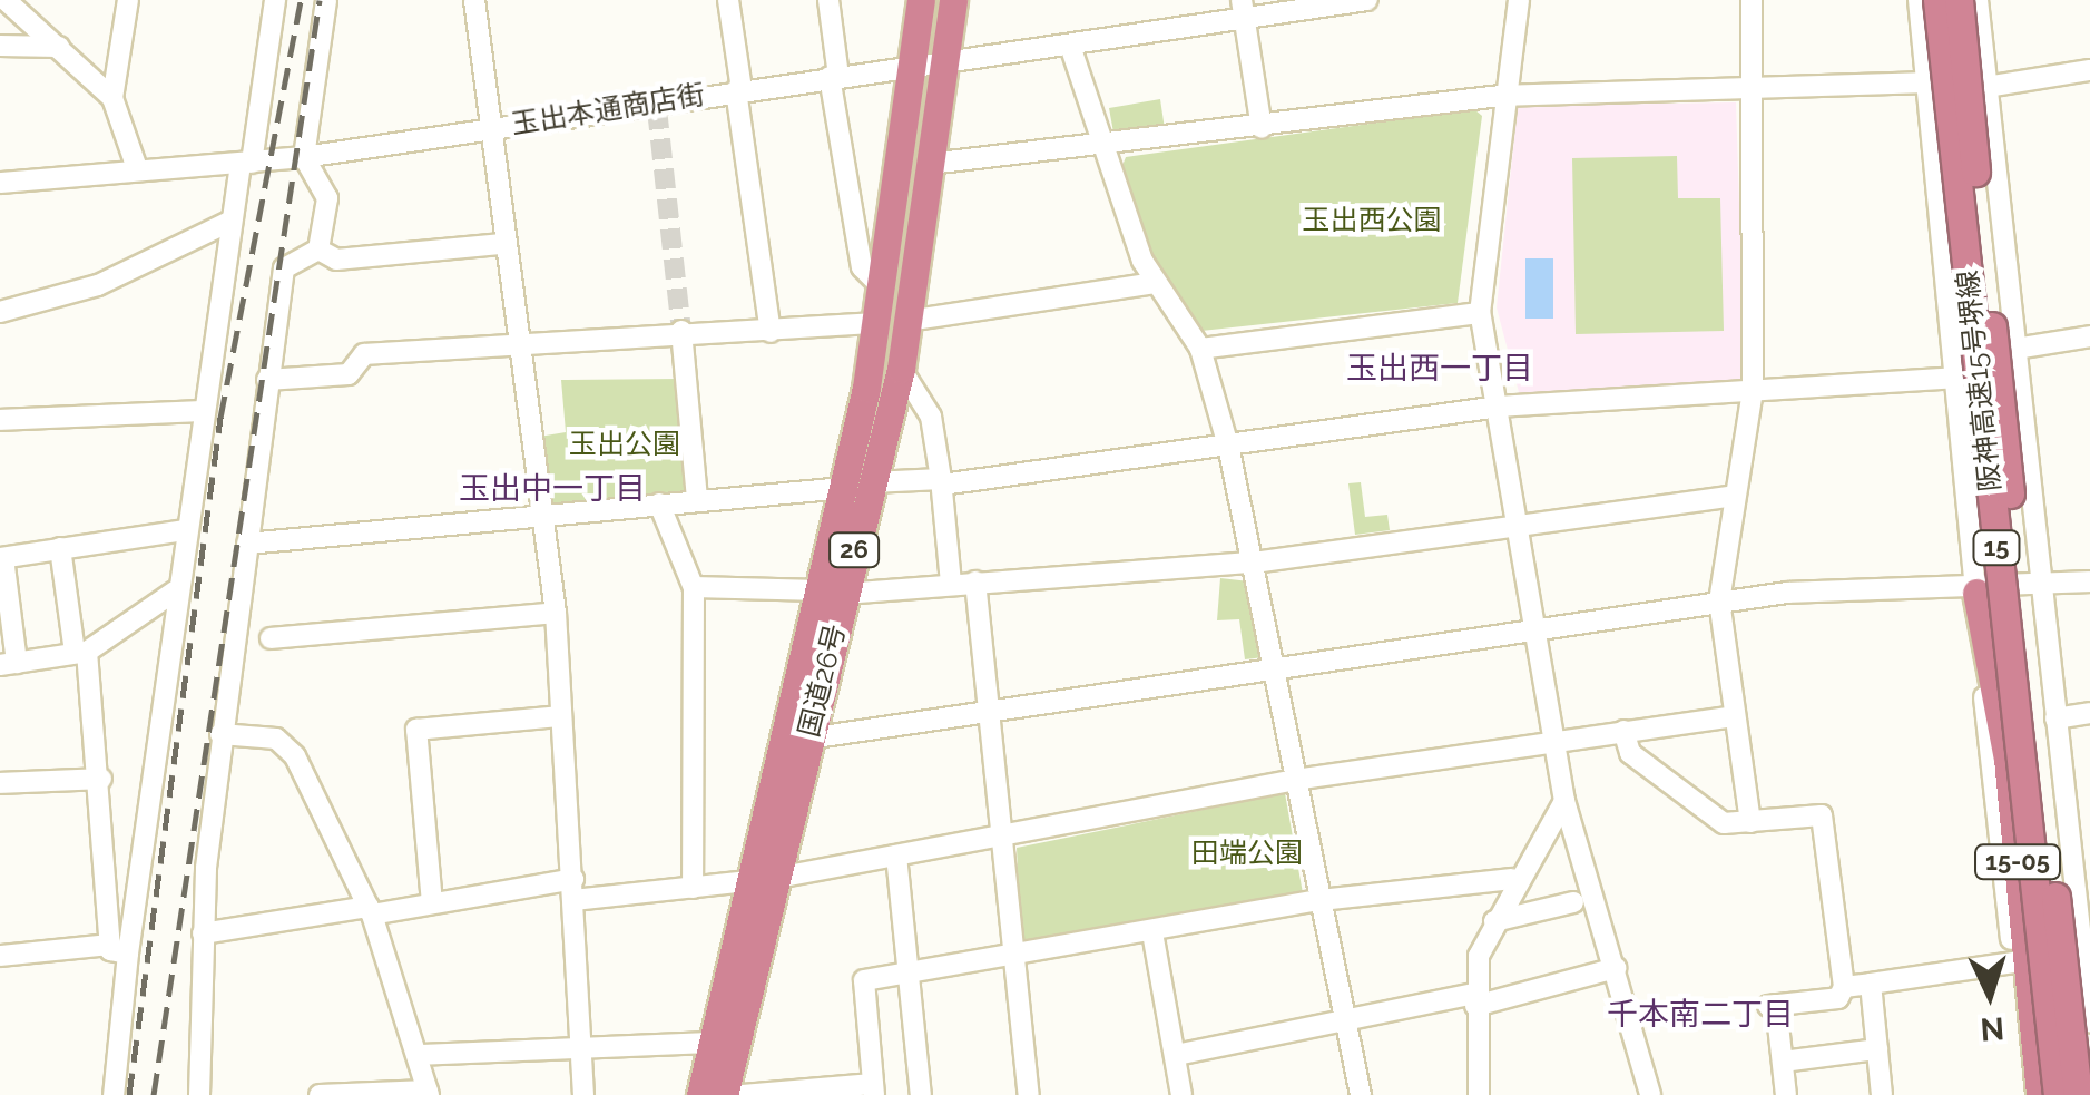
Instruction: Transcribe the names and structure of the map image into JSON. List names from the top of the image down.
{
  "streets": {
    "highway": [
      "阪神高速15号堺線",
      "15",
      "26",
      "国道26号",
      "15-05"
    ],
    "street": ["玉出本通商店街"]
  },
  "crossings": [
    ["玉出本通商店街", "国道26号"]
  ],
  "districts": ["玉出西一丁目", "玉出中一丁目", "千本南二丁目"],
  "parks": ["玉出西公園", "玉出公園", "田端公園"],
  "north": "bottom"
}
